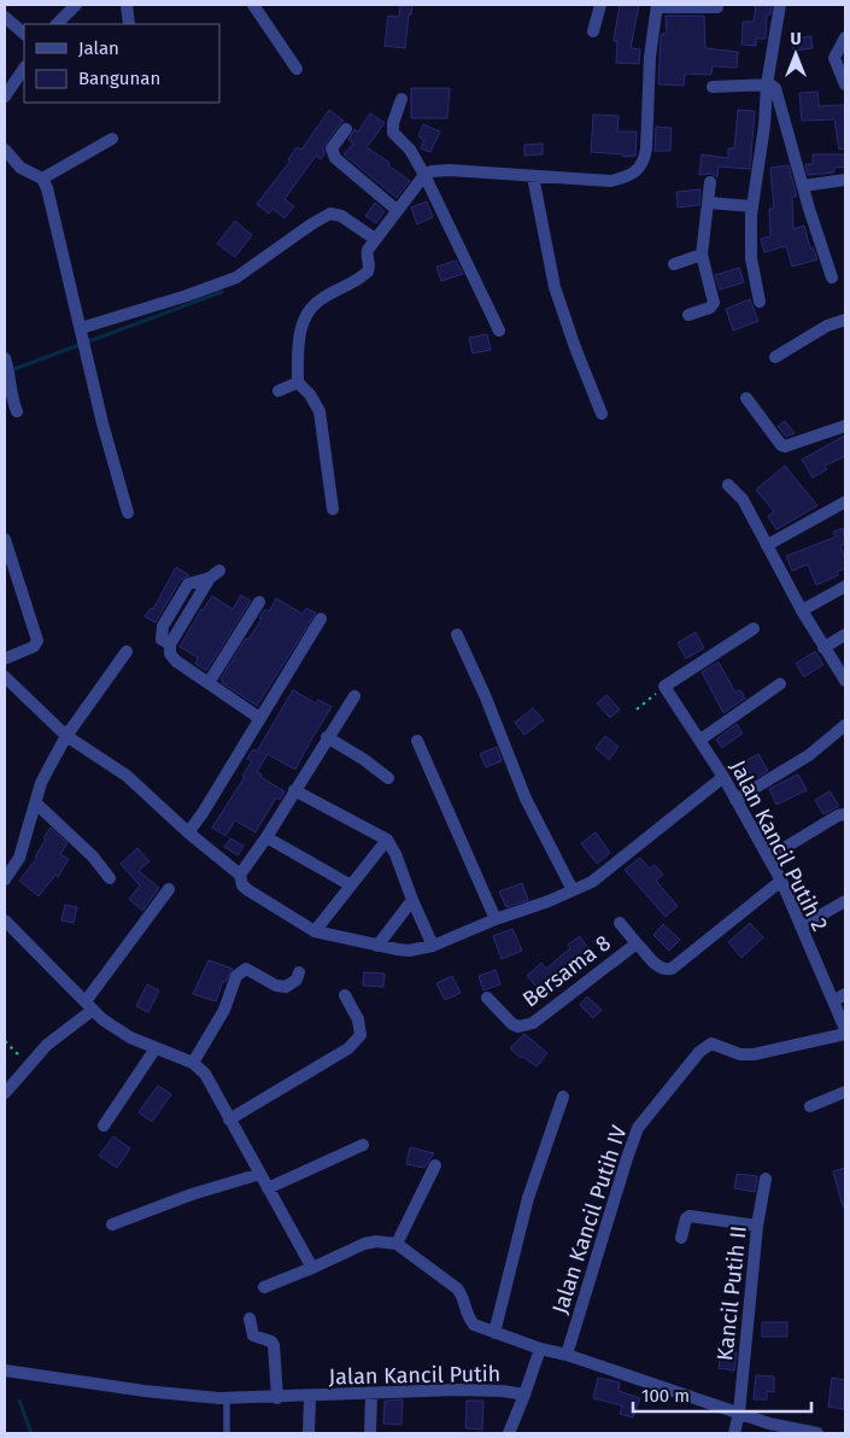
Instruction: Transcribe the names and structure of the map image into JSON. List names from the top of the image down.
{
  "streets": {
    "street": [
      "Jalan Kancil Putih 2",
      "Bersama 8",
      "Jalan Kancil Putih IV",
      "Kancil Putih II",
      "Jalan Kancil Putih"
    ]
  },
  "crossings": [
    ["Jalan Kancil Putih 2", "Bersama 8"],
    ["Jalan Kancil Putih 2", "Jalan Kancil Putih IV"]
  ],
  "legend": ["Jalan", "Bangunan"],
  "scale_bar": "100 m",
  "north": "top"
}
